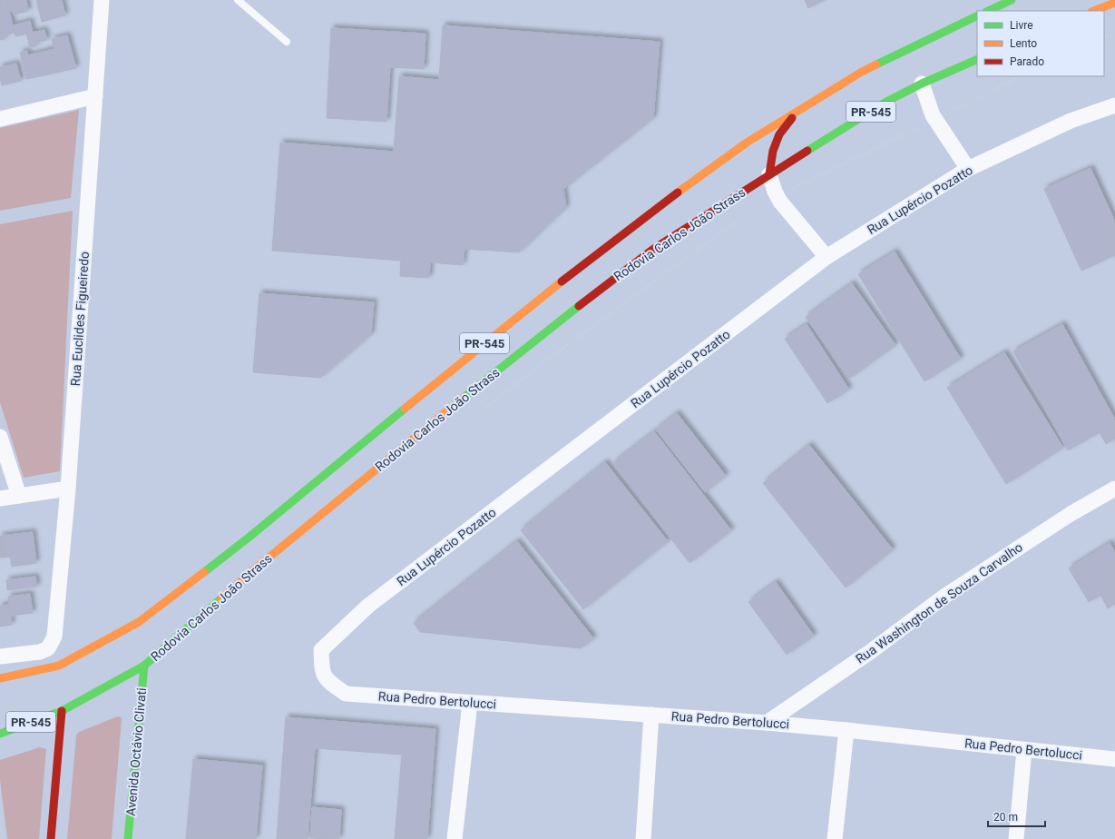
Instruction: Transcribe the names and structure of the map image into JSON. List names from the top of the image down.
{
  "streets": {
    "main road": ["PR-545", "Rodovia Carlos João Strass", "Avenida Octávio Clivati"],
    "street": [
      "Rua Lupércio Pozatto",
      "Rua Euclides Figueiredo",
      "Rua Washington de Souza Carvalho",
      "Rua Pedro Bertolucci"
    ]
  },
  "crossings": [
    ["Rua Lupércio Pozatto", "Rua Pedro Bertolucci"],
    ["Rodovia Carlos João Strass", "Avenida Octávio Clivati"],
    ["Rua Washington de Souza Carvalho", "Rua Pedro Bertolucci"]
  ],
  "legend": ["Livre", "Lento", "Parado"],
  "scale_bar": "20 m"
}
